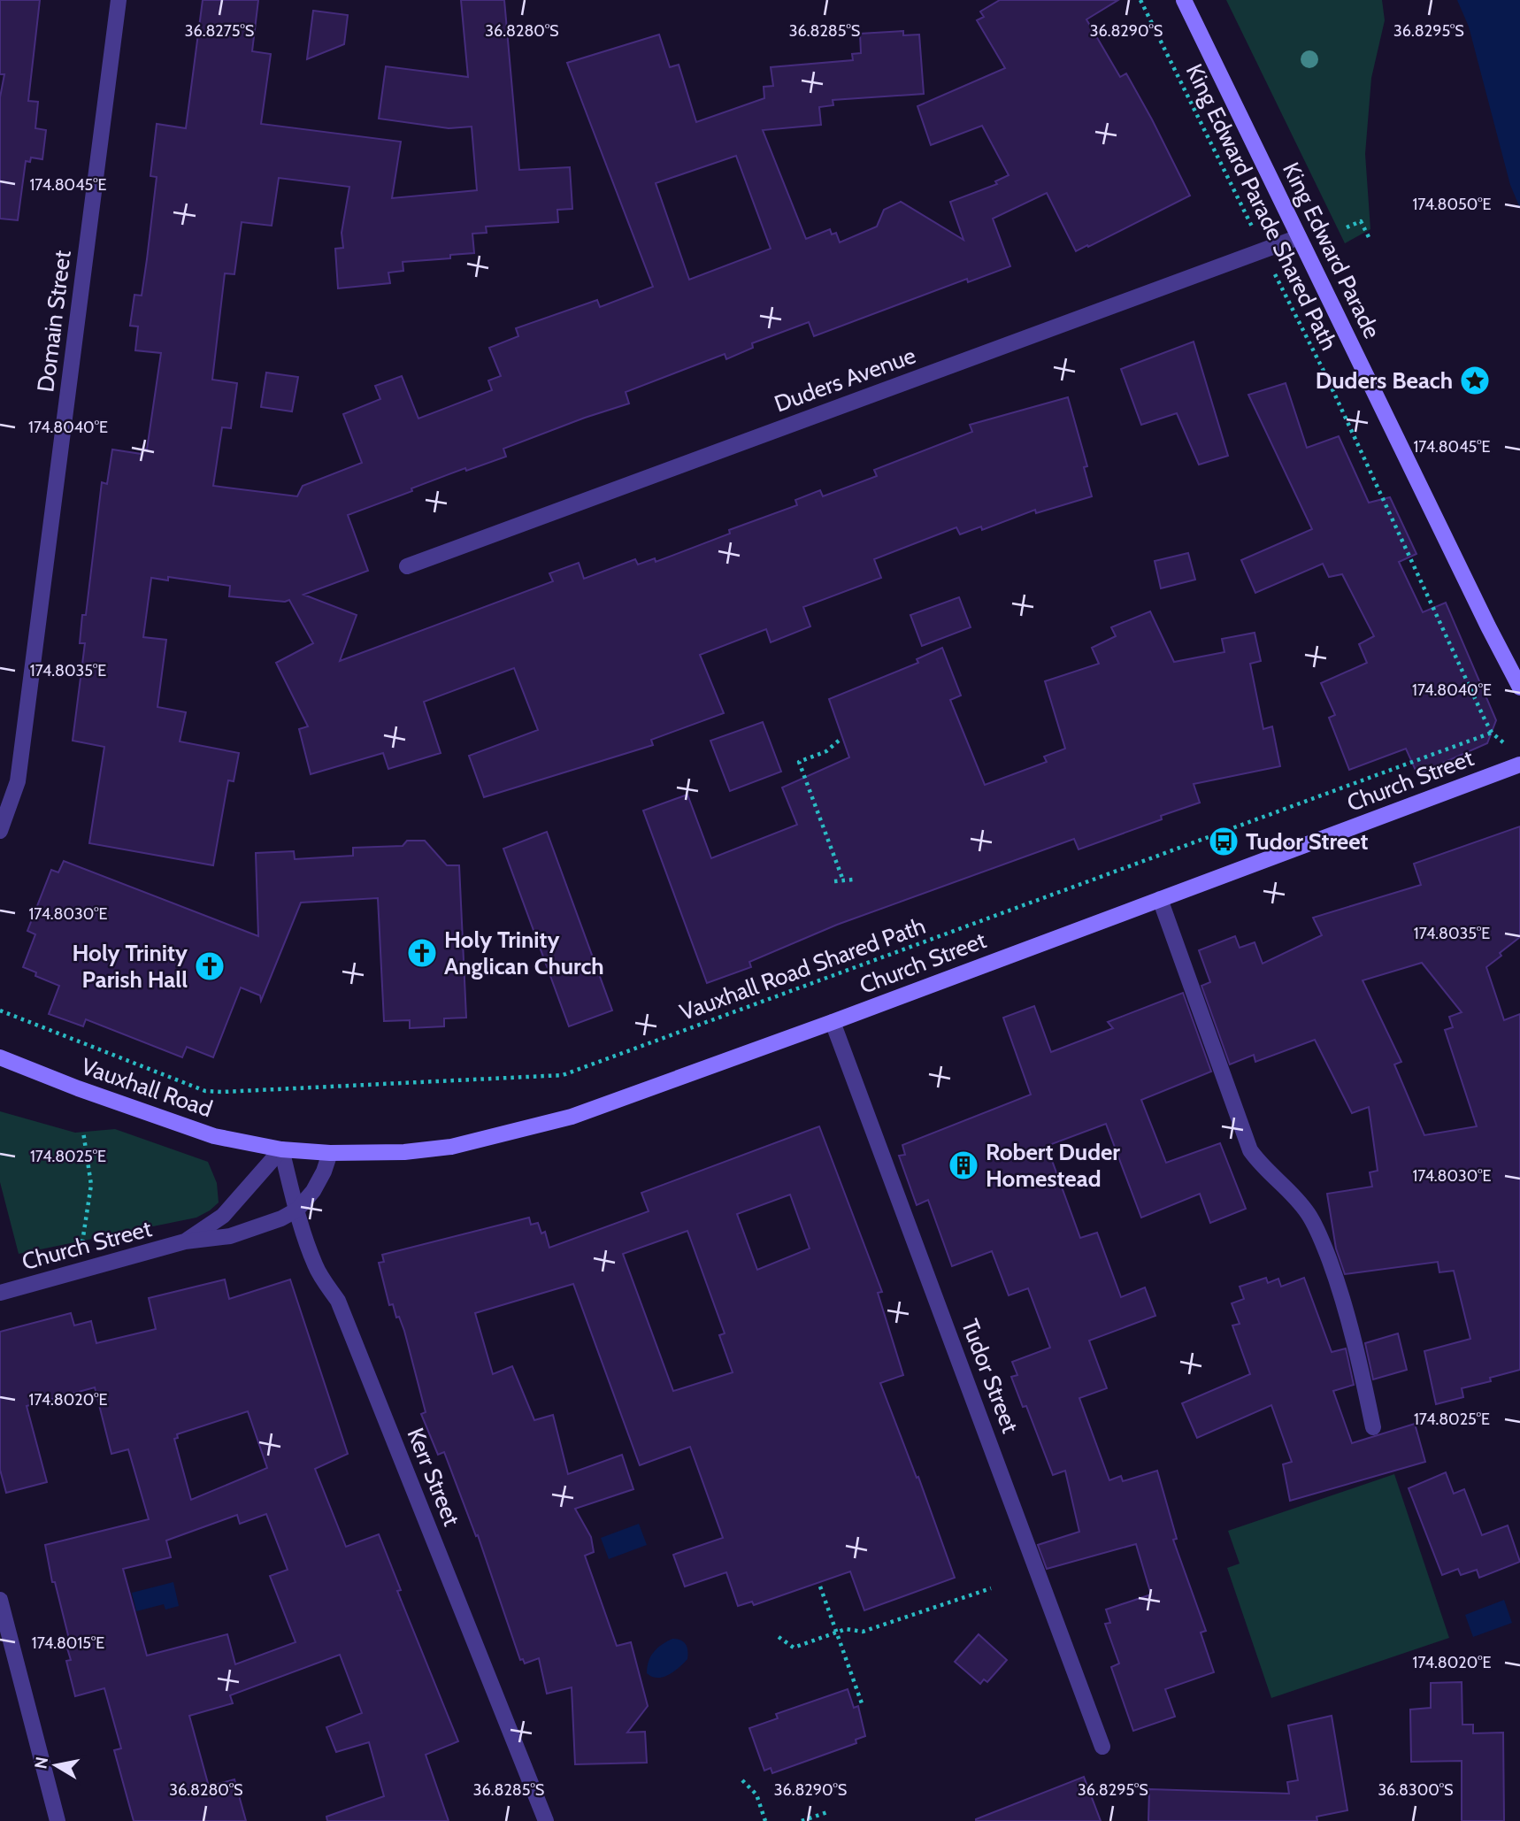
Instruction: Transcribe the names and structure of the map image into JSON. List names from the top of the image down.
{
  "streets": {
    "street": [
      "King Edward Parade",
      "Domain Street",
      "Duders Avenue",
      "Church Street",
      "Vauxhall Road",
      "Tudor Street",
      "Kerr Street"
    ],
    "path": ["King Edward Parade Shared Path", "Vauxhall Road Shared Path"]
  },
  "crossings": [
    ["King Edward Parade Shared Path", "Duders Avenue"],
    ["King Edward Parade Shared Path", "Vauxhall Road Shared Path"],
    ["King Edward Parade", "Duders Avenue"],
    ["Church Street", "Vauxhall Road"],
    ["Church Street", "Tudor Street"],
    ["Church Street", "Kerr Street"],
    ["Vauxhall Road", "Kerr Street"]
  ],
  "places": {
    "place": ["Duders Beach"],
    "bus stop": ["Tudor Street"],
    "church": ["Holy Trinity Anglican Church", "Holy Trinity Parish Hall"],
    "building": ["Robert Duder Homestead"]
  },
  "north": "left",
  "coordinates": [
    "36.8275°S",
    "36.8280°S",
    "36.8285°S",
    "36.8290°S",
    "36.8295°S",
    "174.8045°E",
    "174.8050°E",
    "174.8040°E",
    "174.8035°E",
    "174.8030°E",
    "174.8025°E",
    "174.8020°E",
    "174.8015°E",
    "36.8300°S"
  ]
}
